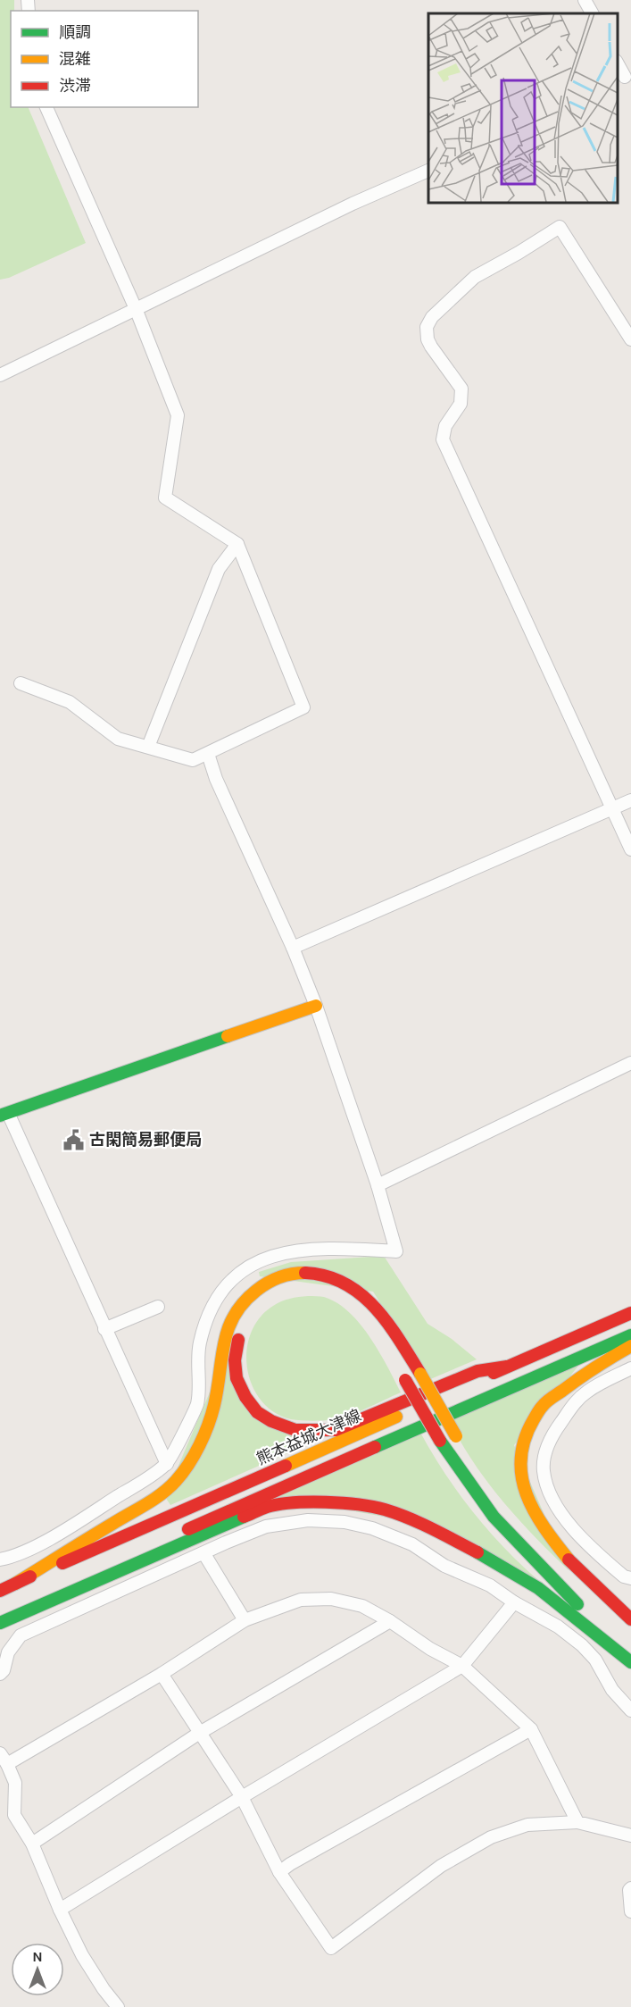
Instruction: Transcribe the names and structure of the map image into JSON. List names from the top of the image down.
{
  "streets": {
    "main road": ["熊本益城大津線"]
  },
  "places": {
    "public building": ["古閑簡易郵便局"]
  },
  "legend": ["順調", "混雑", "渋滞"],
  "north": "top"
}
